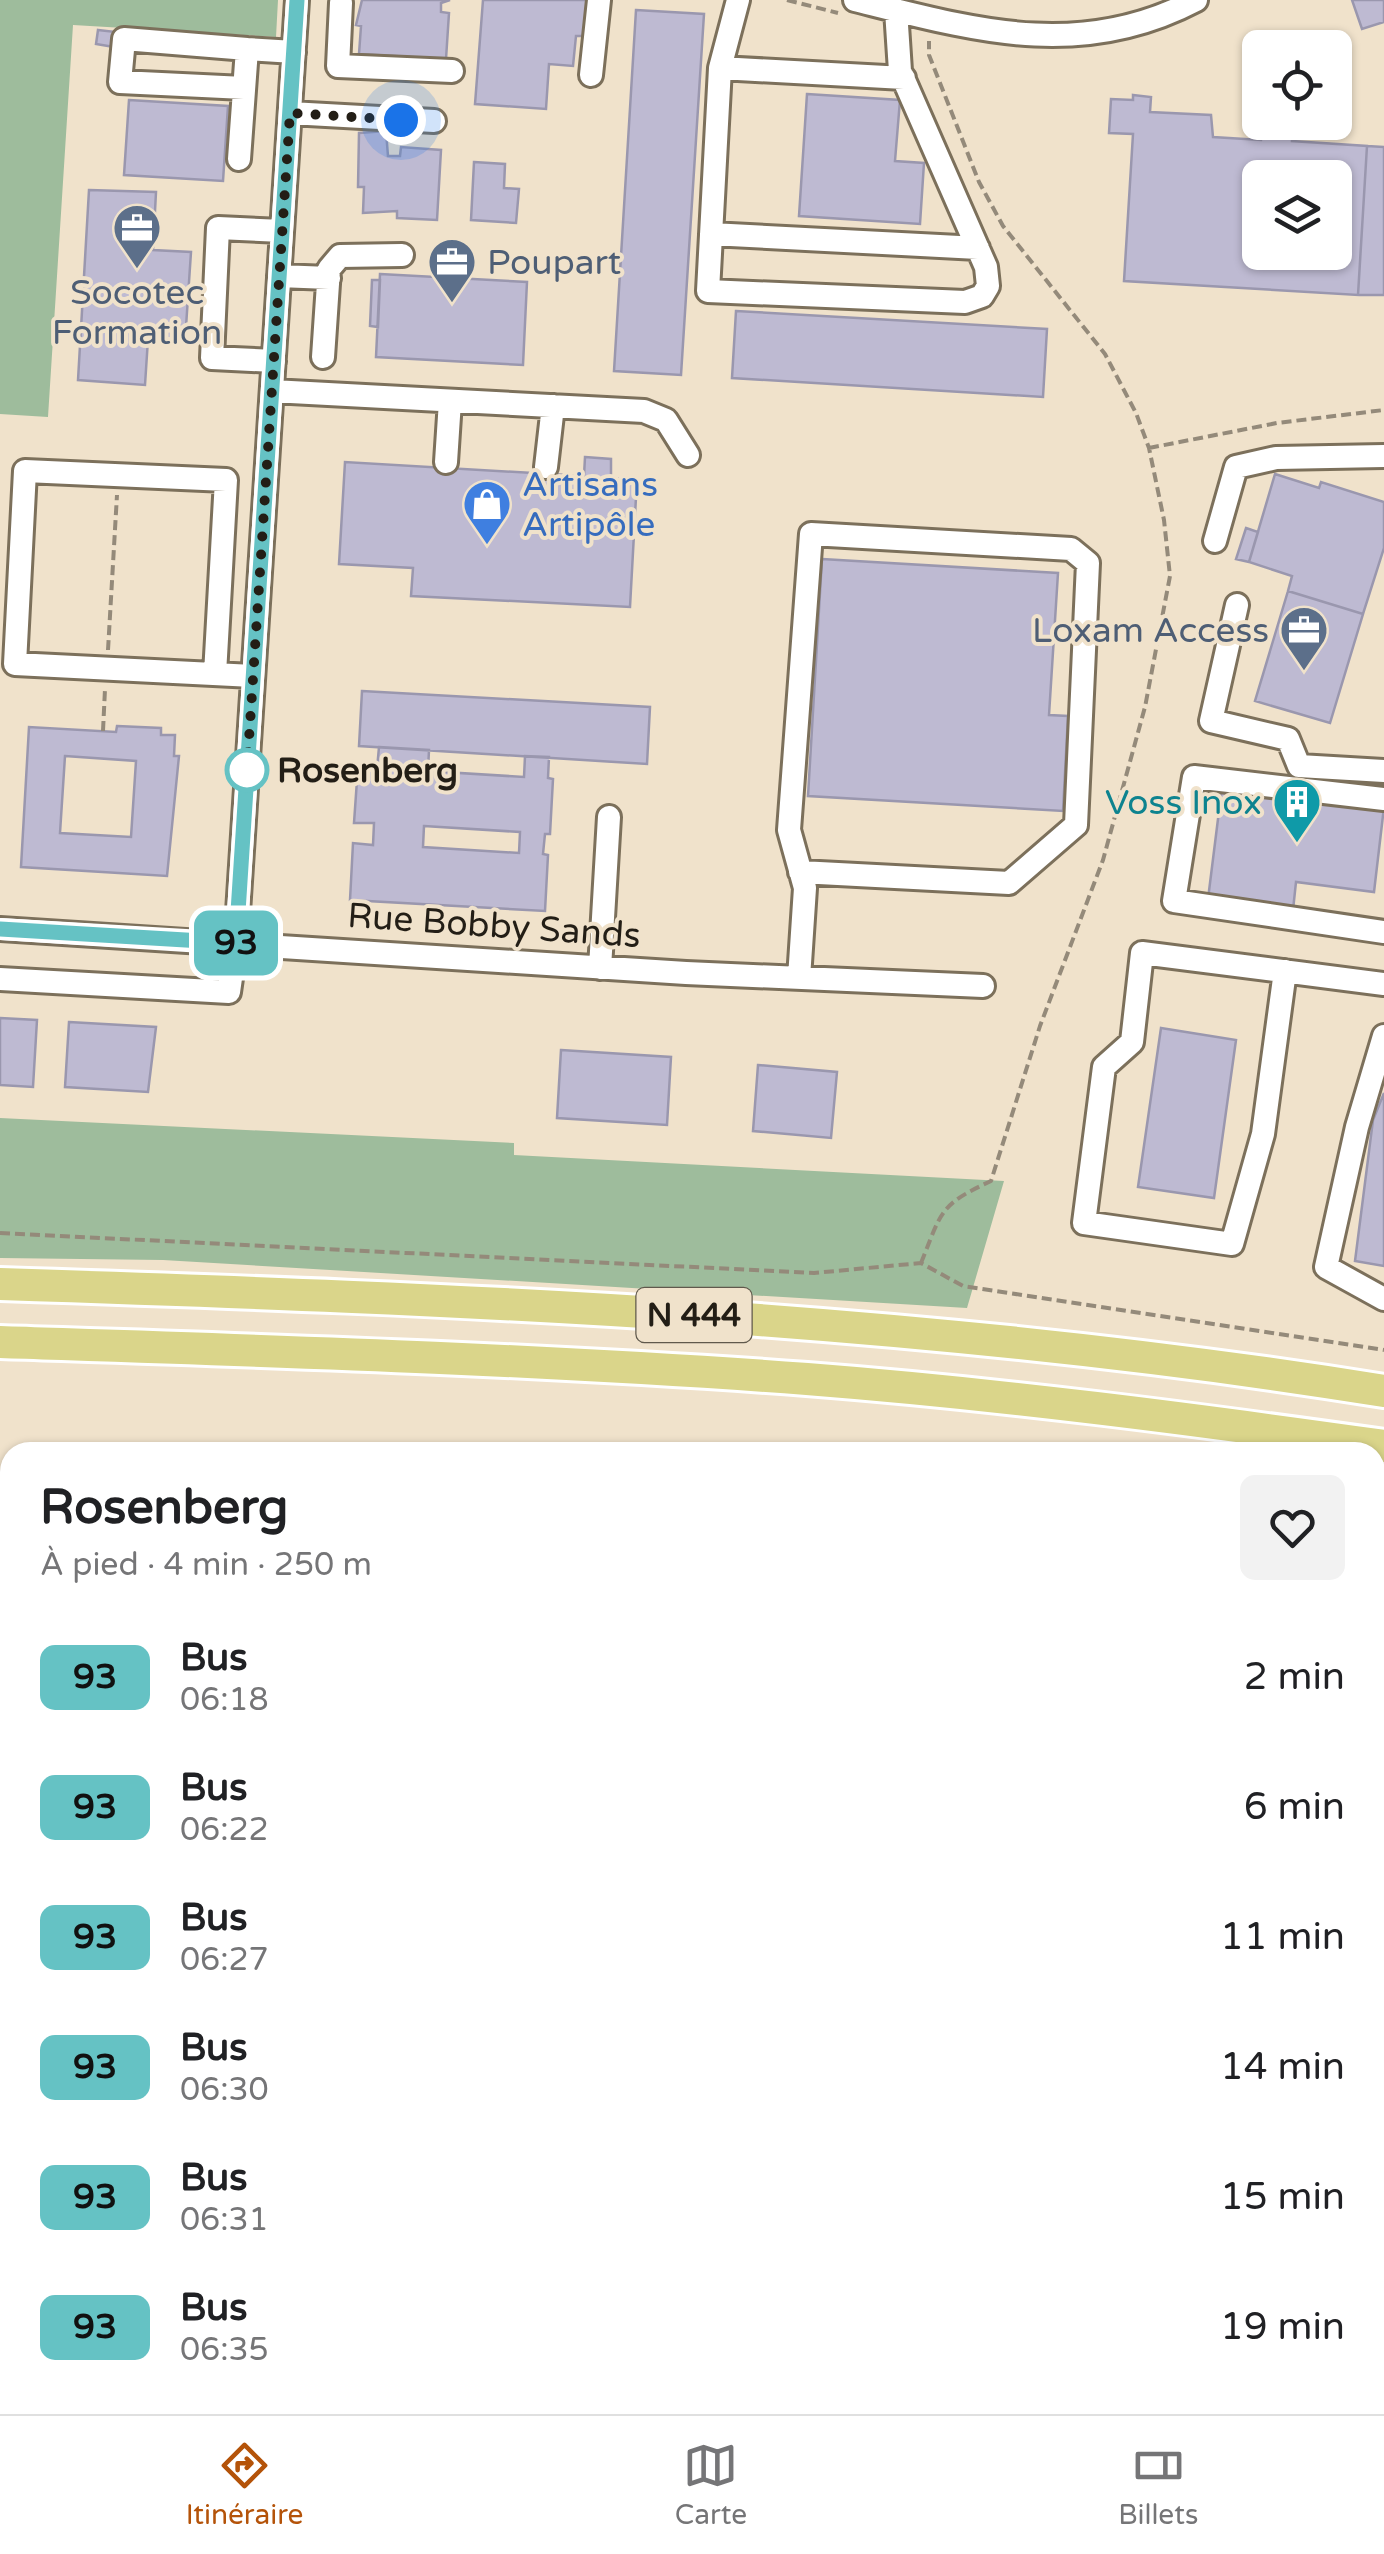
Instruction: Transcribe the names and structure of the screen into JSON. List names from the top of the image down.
{
  "streets": {
    "highway": ["N 444"],
    "street": ["Rue Bobby Sands"]
  },
  "places": {
    "office": ["Socotec Formation", "Poupart", "Loxam Access"],
    "shop": ["Artisans Artipôle"],
    "other": ["Rosenberg"],
    "building": ["Voss Inox"]
  },
  "lines": ["bus line 93"],
  "page": {
    "on_map": "93",
    "heading": ["Rosenberg", "À pied · 4 min · 250 m"],
    "list": [
      {
        "mark": "93",
        "name": "Bus",
        "note": "06:18",
        "value": "2 min"
      },
      {
        "mark": "93",
        "name": "Bus",
        "note": "06:22",
        "value": "6 min"
      },
      {
        "mark": "93",
        "name": "Bus",
        "note": "06:27",
        "value": "11 min"
      },
      {
        "mark": "93",
        "name": "Bus",
        "note": "06:30",
        "value": "14 min"
      },
      {
        "mark": "93",
        "name": "Bus",
        "note": "06:31",
        "value": "15 min"
      },
      {
        "mark": "93",
        "name": "Bus",
        "note": "06:35",
        "value": "19 min"
      }
    ],
    "tabs": ["Itinéraire", "Carte", "Billets"]
  }
}
